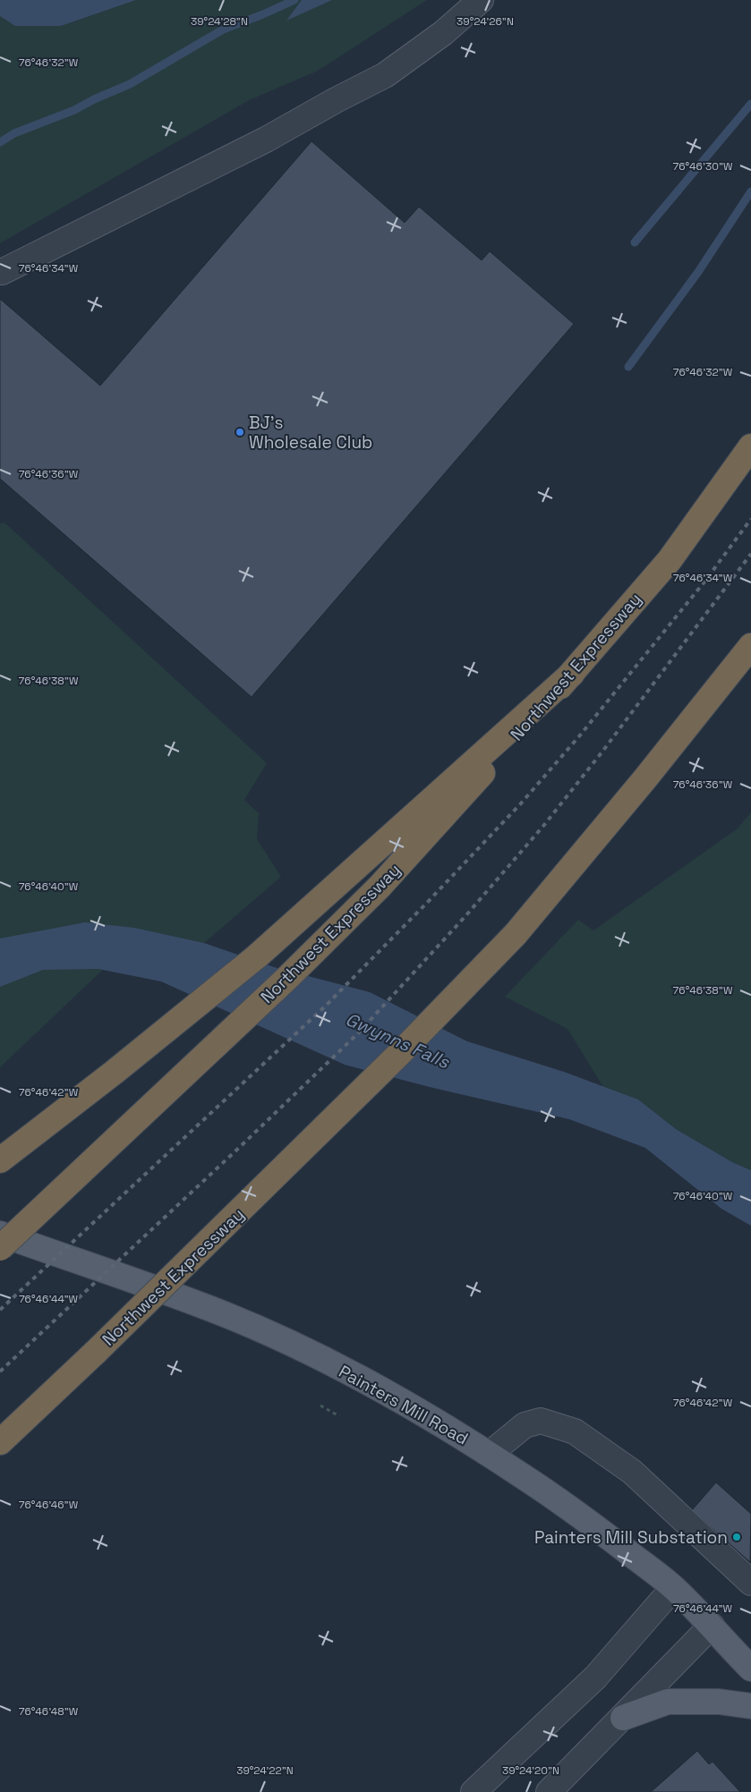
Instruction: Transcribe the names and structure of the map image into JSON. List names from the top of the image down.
{
  "streets": {
    "highway": ["Northwest Expressway"],
    "main road": ["Painters Mill Road"]
  },
  "water": ["Gwynns Falls"],
  "places": ["BJ's Wholesale Club", "Painters Mill Substation"],
  "coordinates": [
    "39°24'28\"N",
    "39°24'26\"N",
    "76°46'32\"W",
    "76°46'30\"W",
    "76°46'34\"W",
    "76°46'36\"W",
    "76°46'38\"W",
    "76°46'40\"W",
    "76°46'42\"W",
    "76°46'44\"W",
    "76°46'46\"W",
    "76°46'48\"W",
    "39°24'22\"N",
    "39°24'20\"N"
  ]
}
